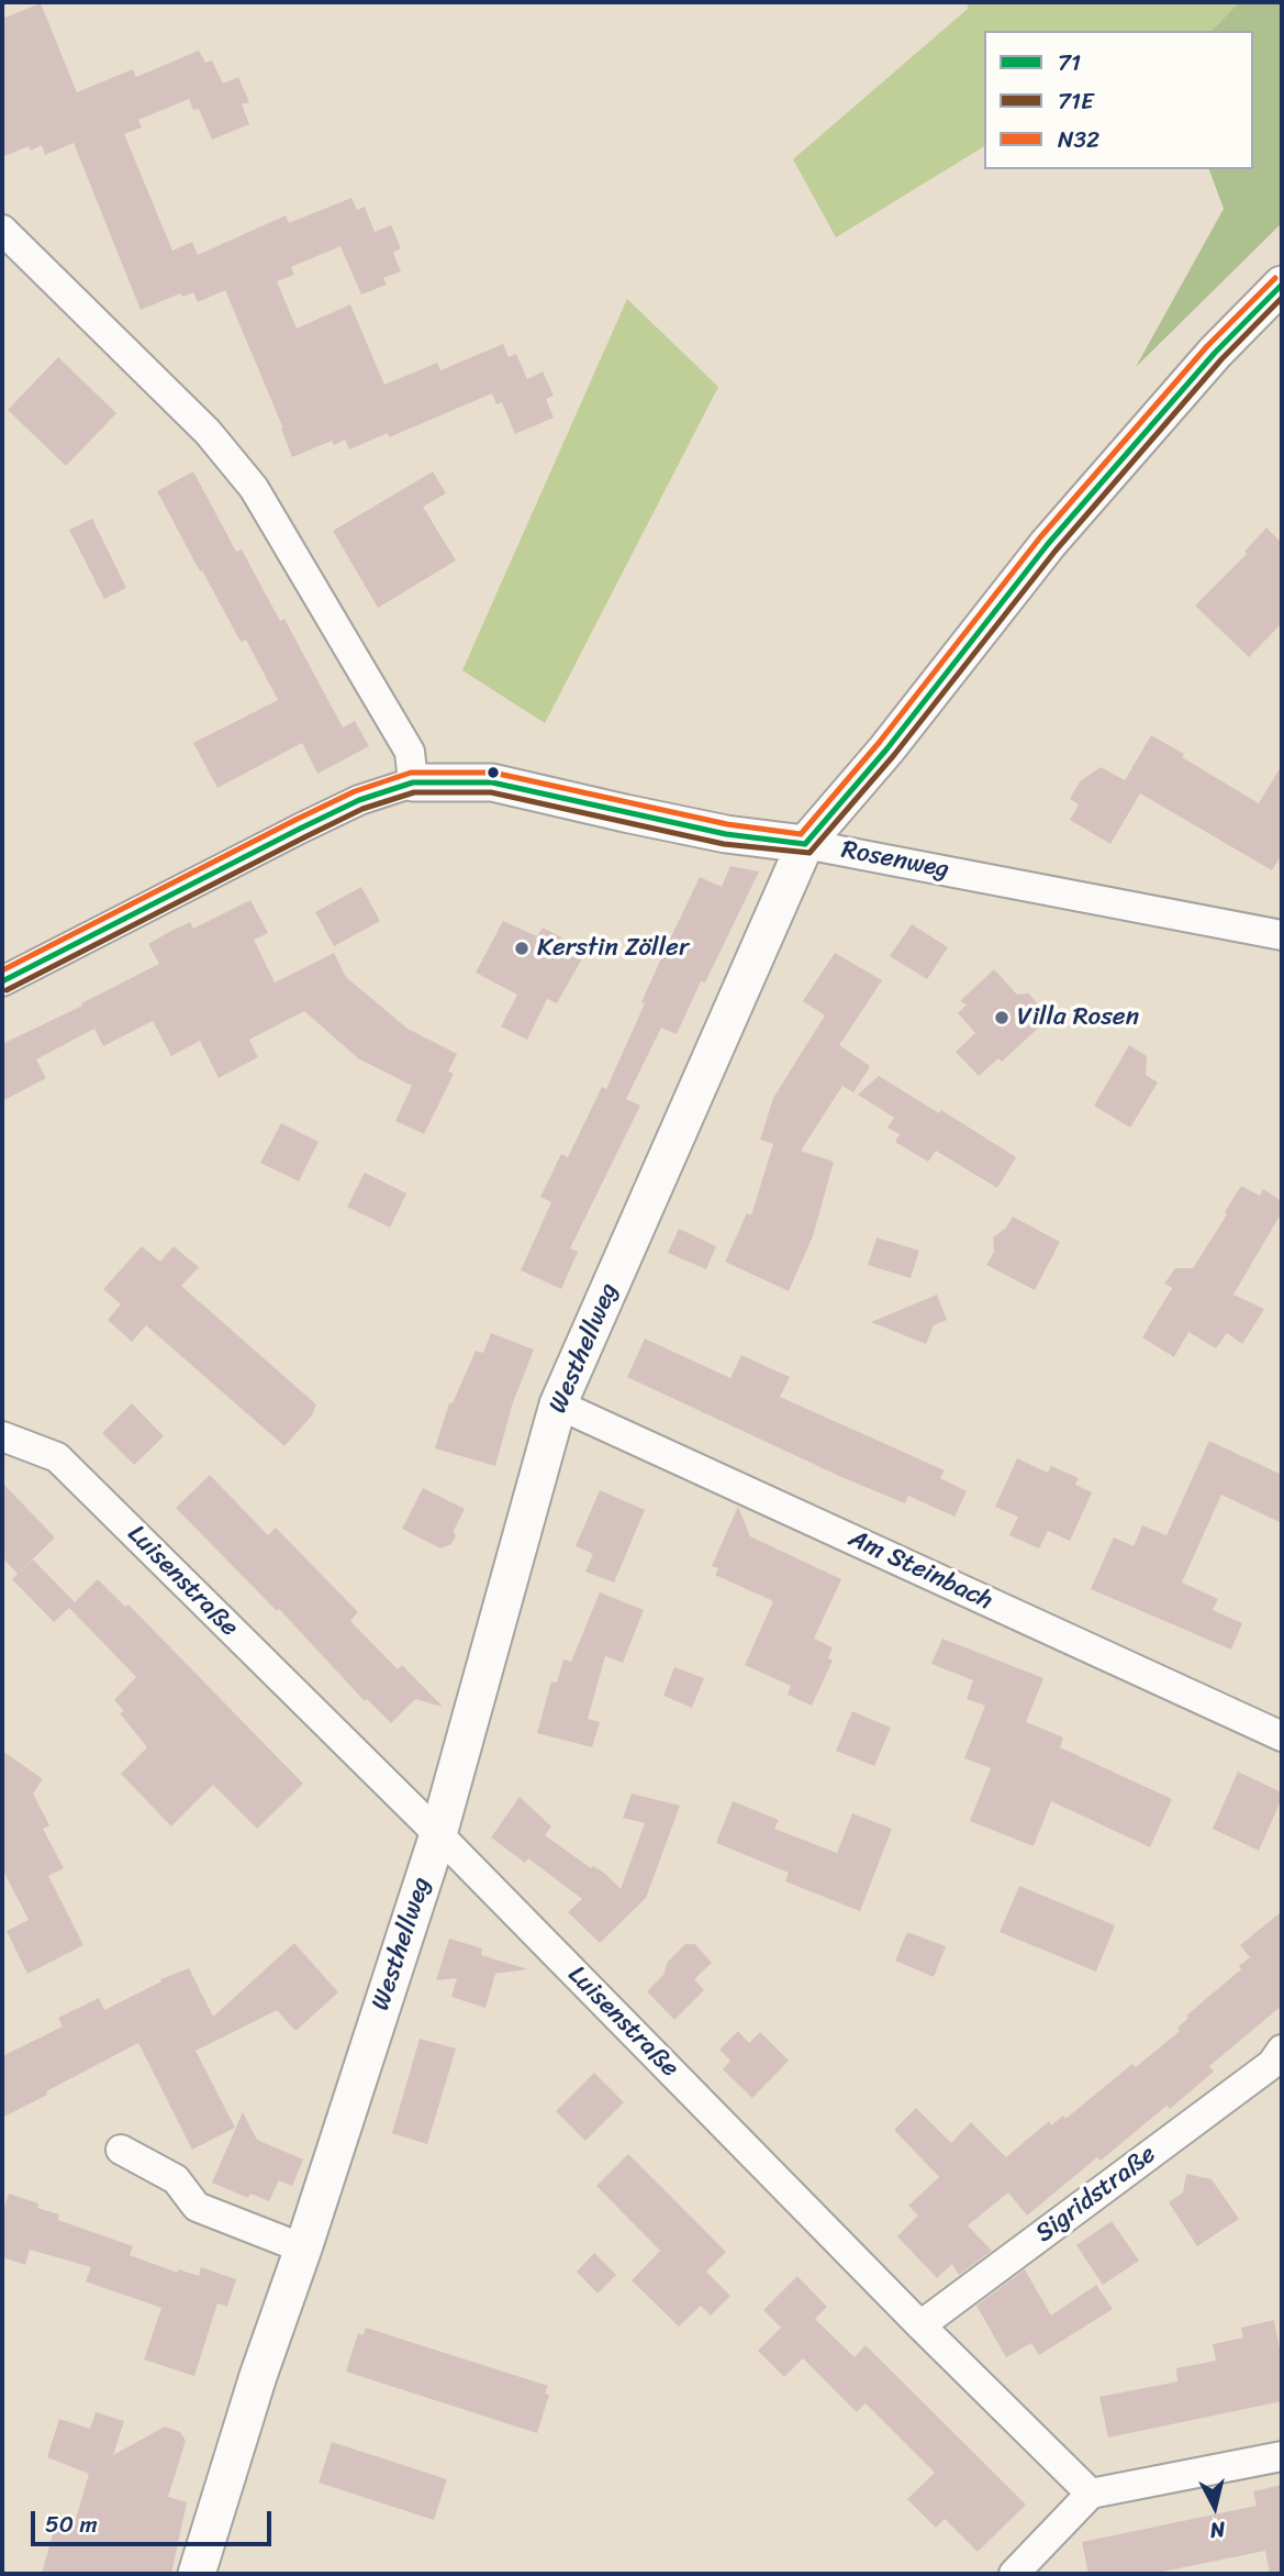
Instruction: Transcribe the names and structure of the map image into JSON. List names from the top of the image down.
{
  "streets": {
    "street": [
      "Rosenweg",
      "Westhellweg",
      "Am Steinbach",
      "Luisenstraße",
      "Sigridstraße"
    ]
  },
  "crossings": [
    ["Rosenweg", "Westhellweg"],
    ["Westhellweg", "Am Steinbach"],
    ["Westhellweg", "Luisenstraße"],
    ["Luisenstraße", "Sigridstraße"]
  ],
  "places": ["Kerstin Zöller", "Villa Rosen"],
  "lines": ["transit line N32", "transit line 71", "transit line 71E"],
  "legend": ["71", "71E", "N32"],
  "scale_bar": "50 m",
  "north": "bottom"
}
